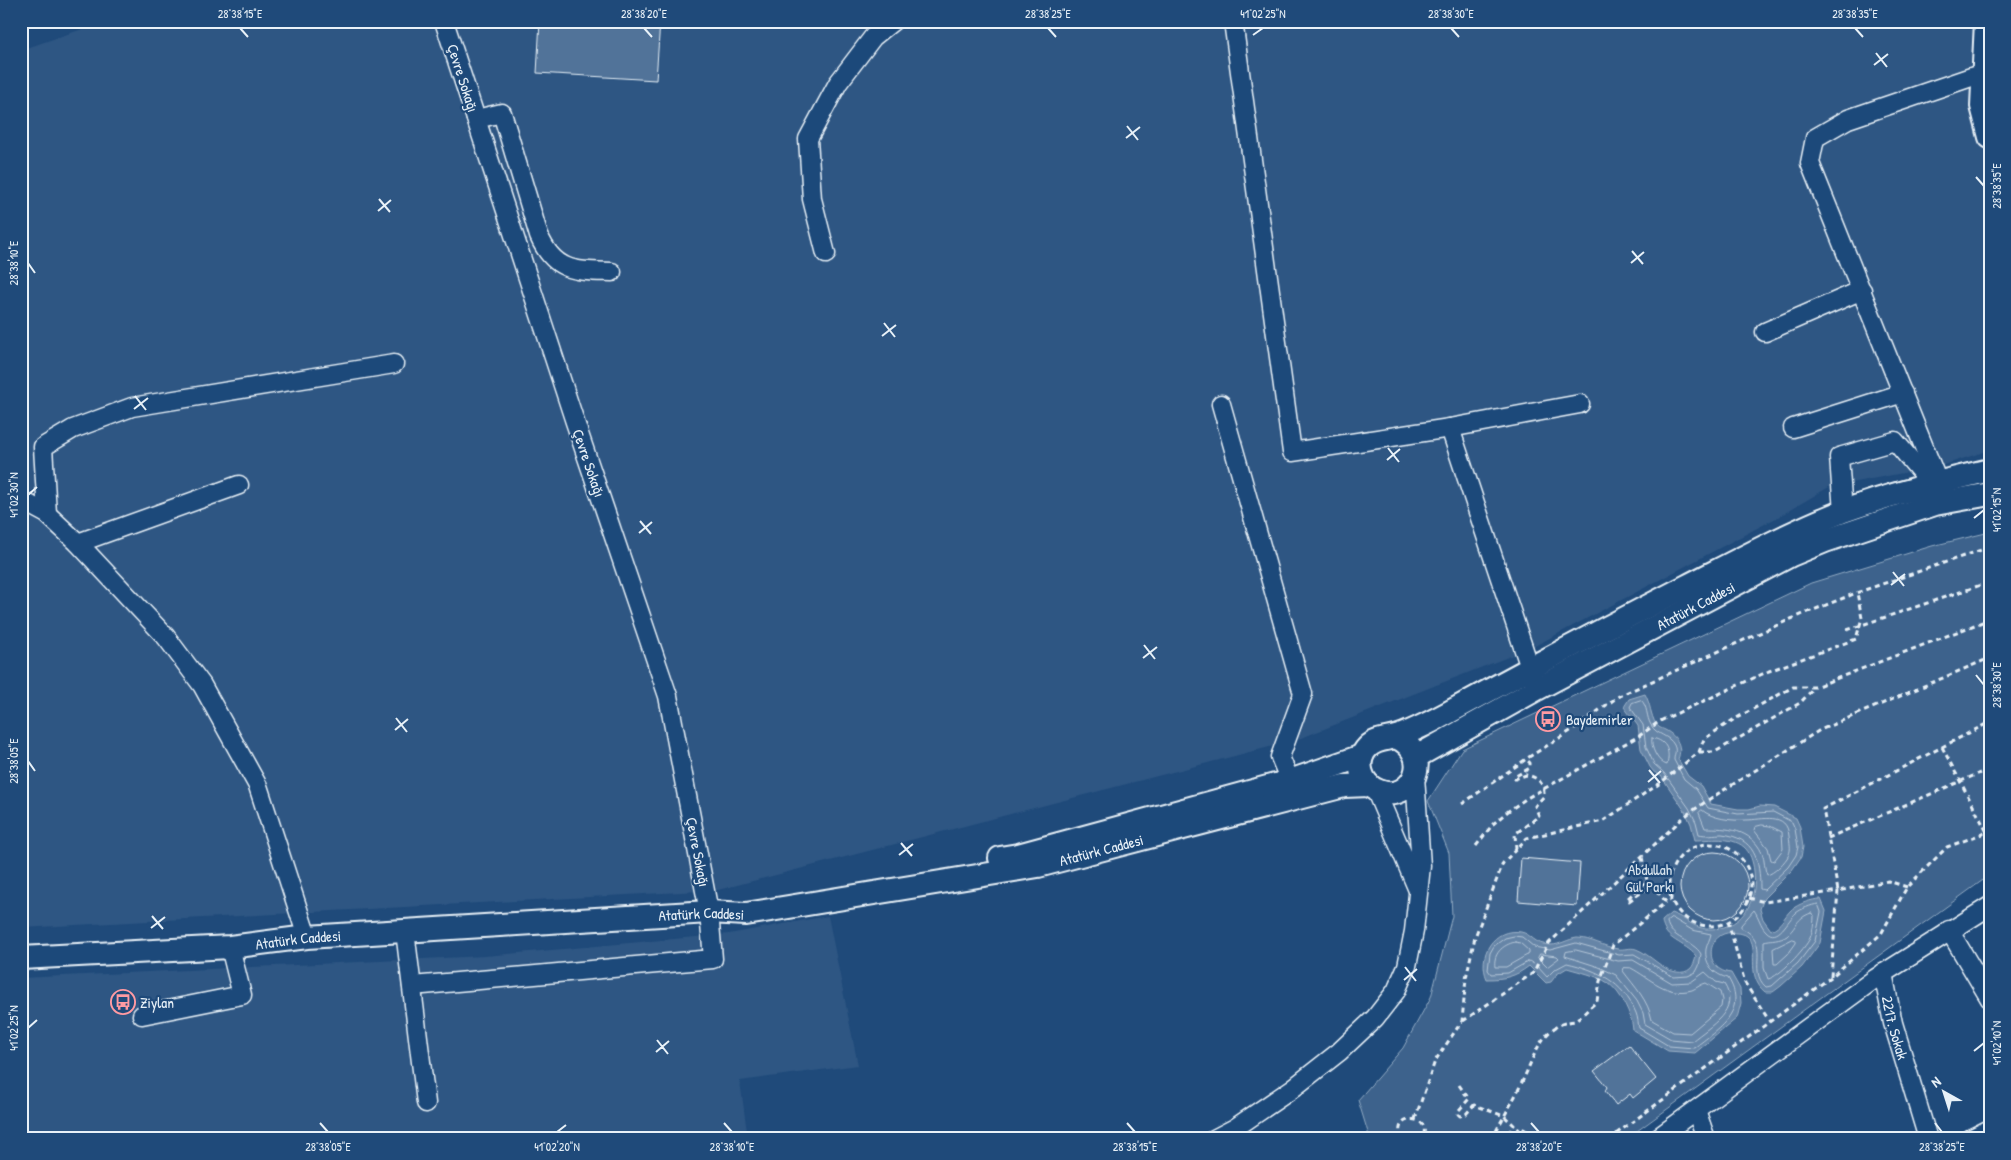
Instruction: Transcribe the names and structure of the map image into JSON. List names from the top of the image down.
{
  "streets": {
    "main road": ["Atatürk Caddesi"],
    "street": ["Çevre Sokağı", "2217. Sokak"]
  },
  "crossings": [
    ["Çevre Sokağı", "Atatürk Caddesi"]
  ],
  "parks": ["Abdullah Gül Parkı"],
  "places": {
    "bus stop": ["Baydemirler", "Ziylan"]
  },
  "north": "top left",
  "coordinates": [
    "28°38'15\"E",
    "28°38'20\"E",
    "28°38'25\"E",
    "41°02'25\"N",
    "28°38'30\"E",
    "28°38'35\"E",
    "28°38'10\"E",
    "41°02'30\"N",
    "41°02'15\"N",
    "28°38'05\"E",
    "41°02'10\"N",
    "41°02'20\"N"
  ]
}
